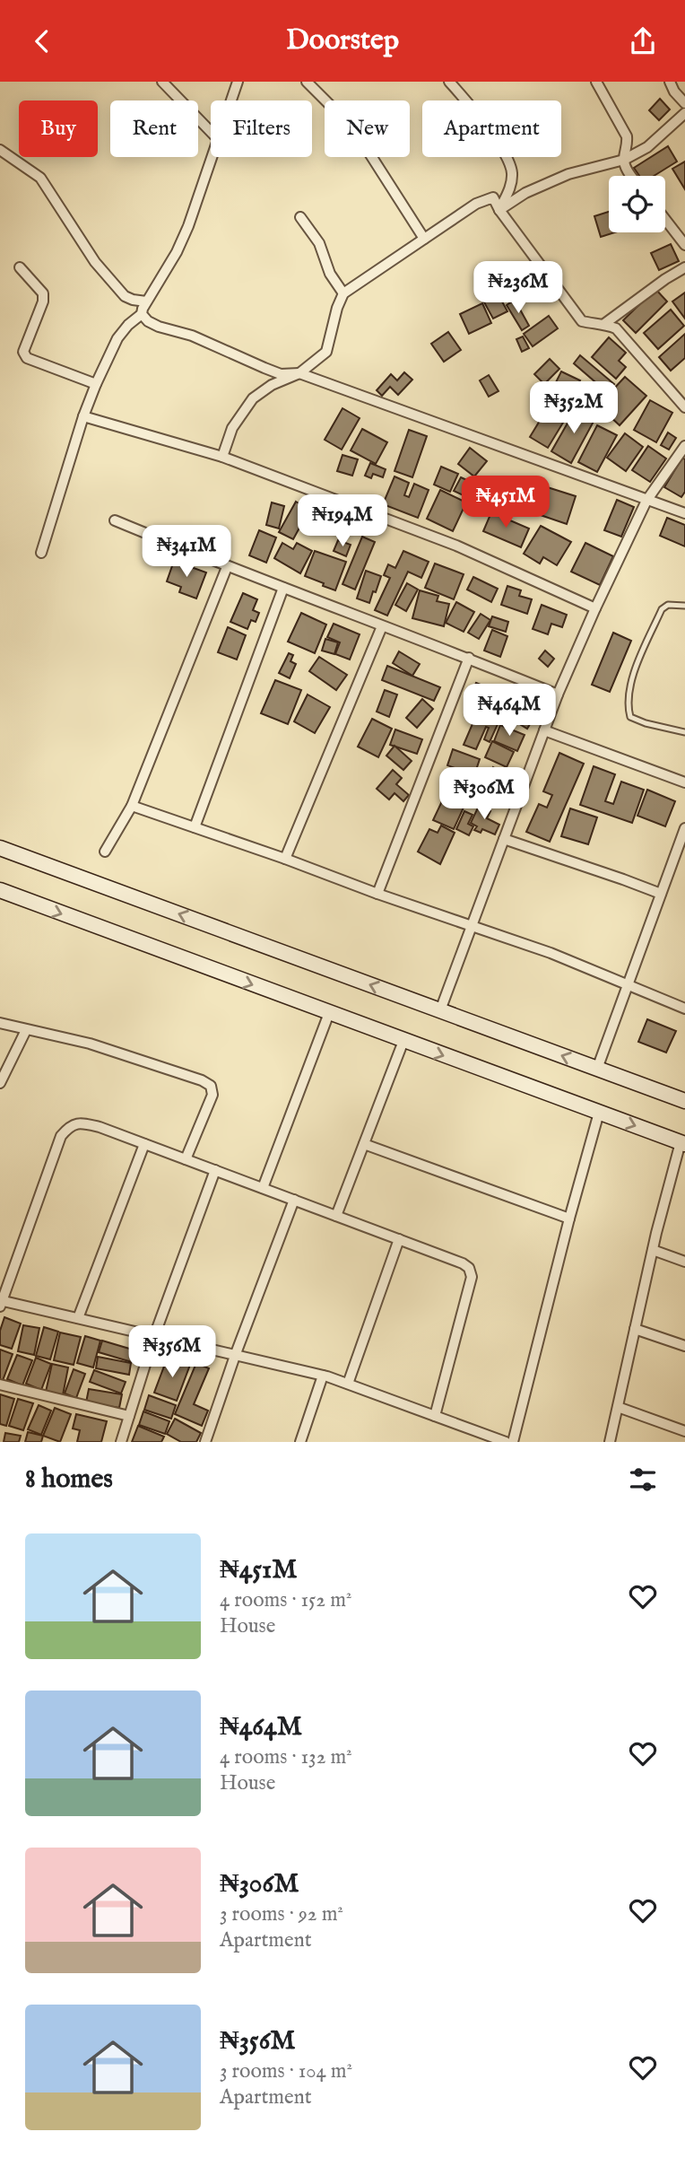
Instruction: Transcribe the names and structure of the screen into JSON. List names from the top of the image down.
{
  "page": {
    "header": "Doorstep",
    "chip": [
      "Buy",
      "Rent",
      "Filters",
      "New",
      "Apartment"
    ],
    "price": [
      "₦236M",
      "₦352M",
      "₦451M",
      "₦194M",
      "₦341M",
      "₦464M",
      "₦306M",
      "₦356M"
    ],
    "heading": "8 homes",
    "list": [
      {
        "name": "₦451M",
        "note": "4 rooms · 152 m² · House"
      },
      {
        "name": "₦464M",
        "note": "4 rooms · 132 m² · House"
      },
      {
        "name": "₦306M",
        "note": "3 rooms · 92 m² · Apartment"
      },
      {
        "name": "₦356M",
        "note": "3 rooms · 104 m² · Apartment"
      }
    ]
  }
}
